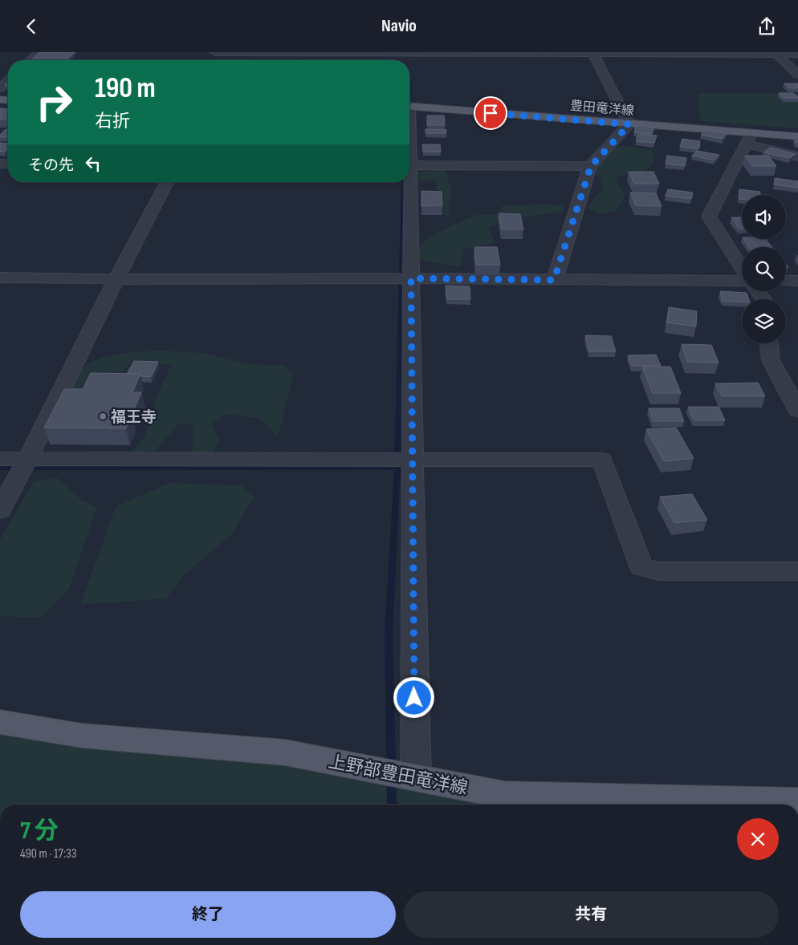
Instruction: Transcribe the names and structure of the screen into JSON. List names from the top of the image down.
{
  "streets": {
    "main road": ["豊田竜洋線", "上野部豊田竜洋線"]
  },
  "places": ["福王寺"],
  "page": {
    "header": "Navio",
    "turn": ["190 m", "右折"],
    "then": "その先",
    "heading": ["7 分", "490 m · 17:33"],
    "buttons": ["終了", "共有"]
  }
}
